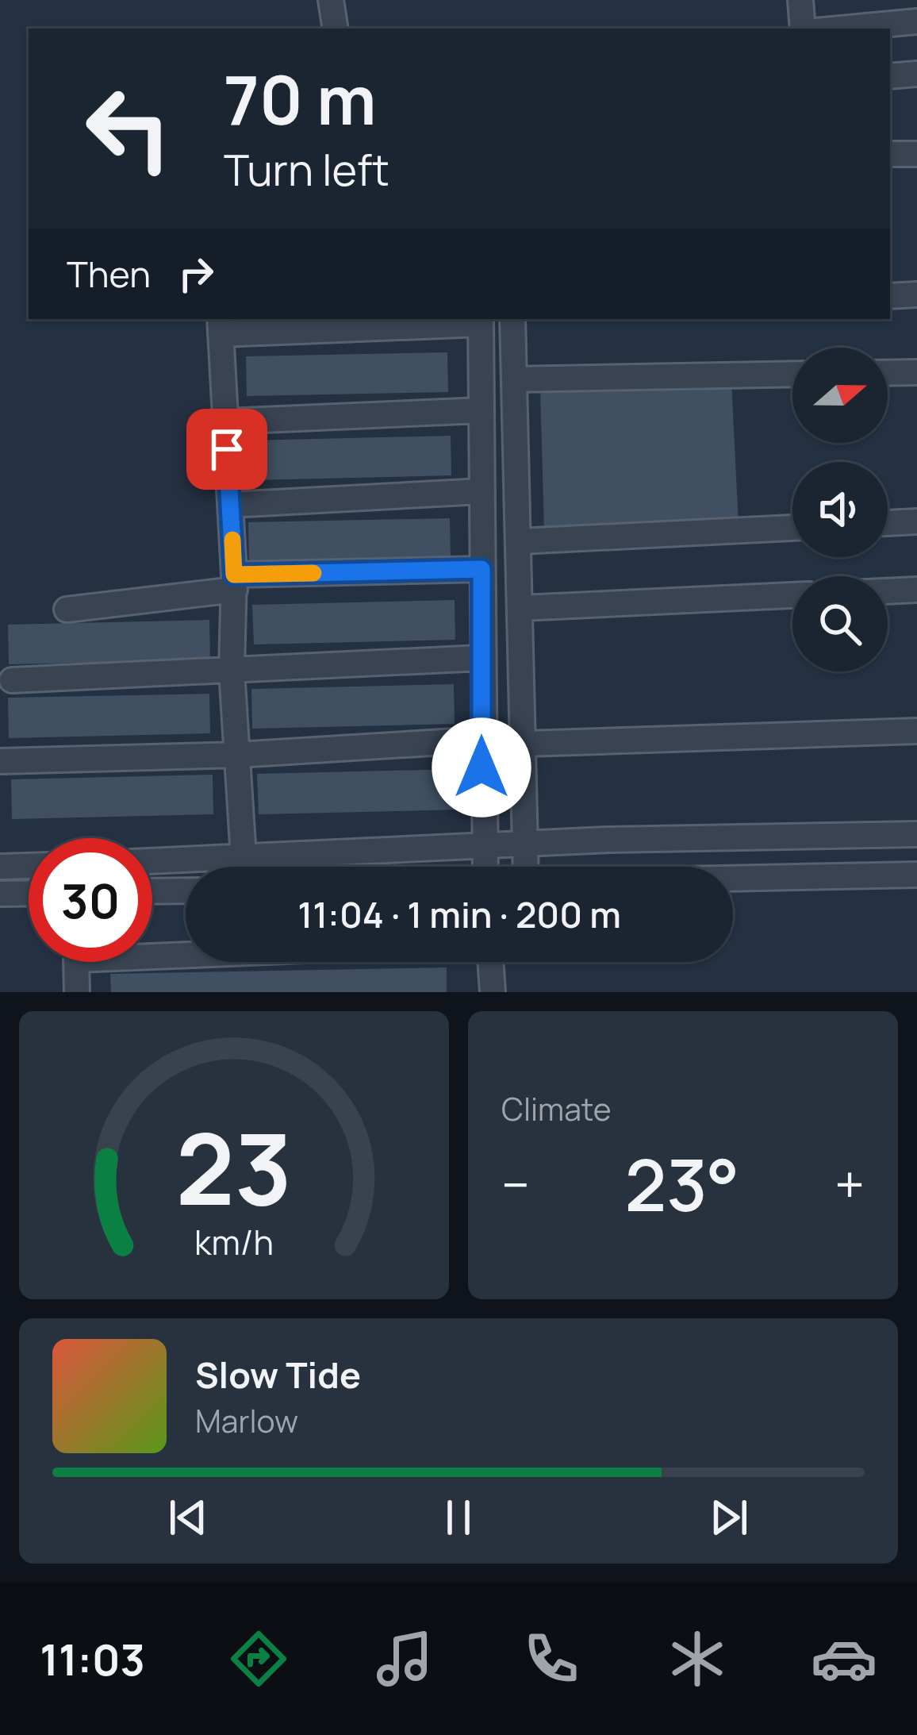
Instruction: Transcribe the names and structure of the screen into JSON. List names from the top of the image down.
{
  "north": "right",
  "page": {
    "turn": ["70 m", "Turn left"],
    "then": "Then",
    "limit": "30",
    "trip": "11:04 · 1 min · 200 m",
    "tile": "Climate",
    "heat": ["−", "23°", "+"],
    "song": ["Slow Tide", "Marlow"],
    "tabs": "11:03",
    "gauge": ["23", "km/h"]
  }
}
